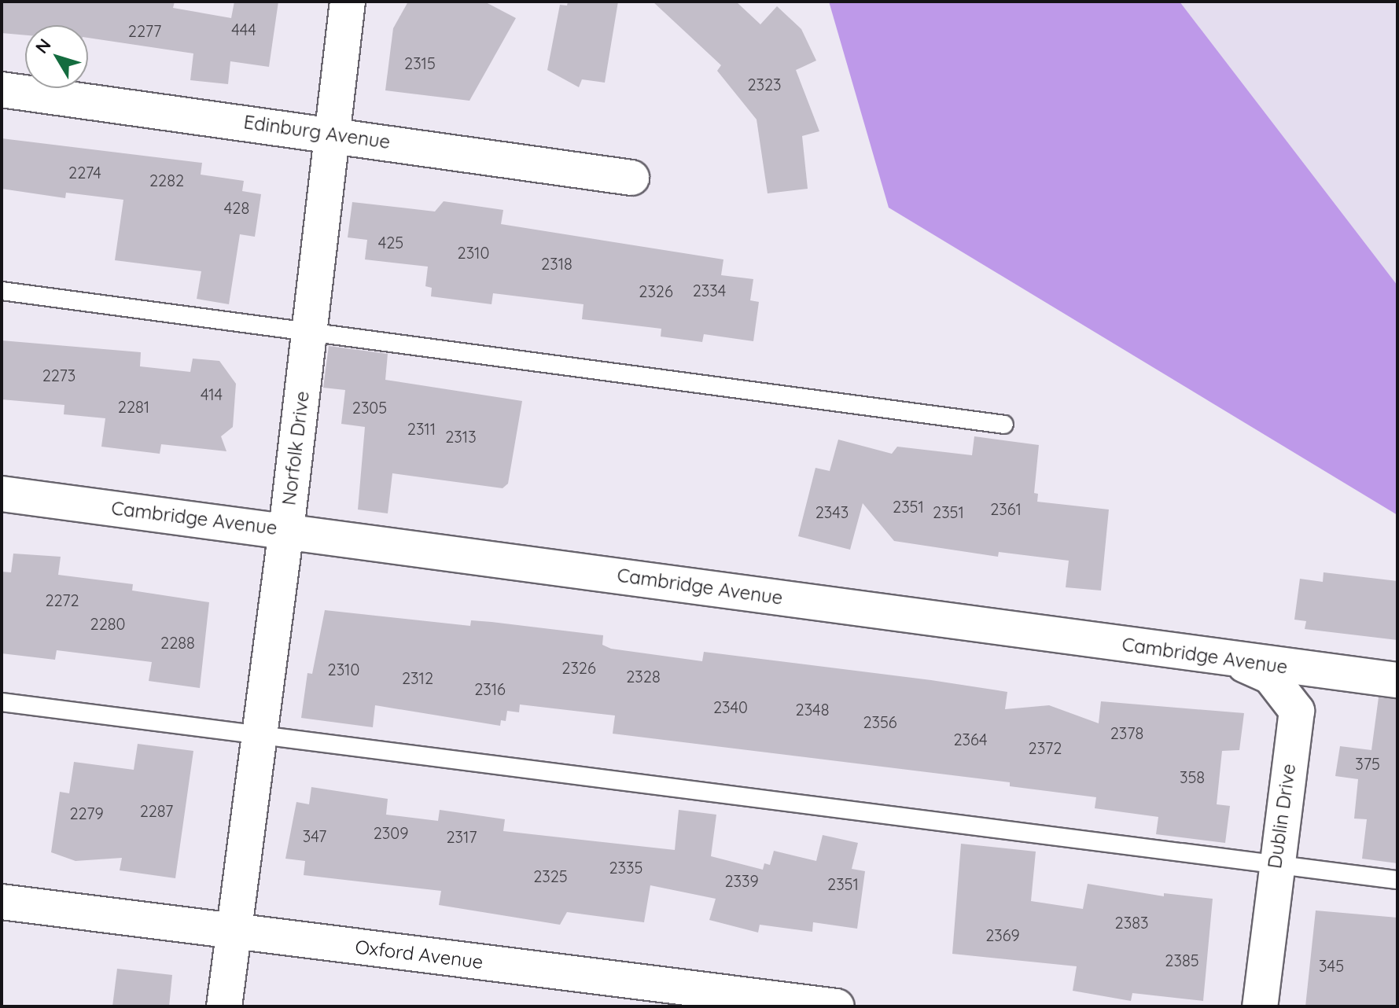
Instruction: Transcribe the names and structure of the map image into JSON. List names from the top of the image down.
{
  "streets": {
    "street": [
      "Edinburg Avenue",
      "Norfolk Drive",
      "Cambridge Avenue",
      "Dublin Drive",
      "Oxford Avenue"
    ]
  },
  "crossings": [
    ["Edinburg Avenue", "Norfolk Drive"],
    ["Norfolk Drive", "Cambridge Avenue"],
    ["Norfolk Drive", "Oxford Avenue"],
    ["Cambridge Avenue", "Dublin Drive"]
  ],
  "house_numbers": [
    "444",
    "2277",
    "2315",
    "2323",
    "2274",
    "2282",
    "428",
    "425",
    "2310",
    "2318",
    "2334",
    "2326",
    "2273",
    "414",
    "2281",
    "2305",
    "2311",
    "2313",
    "2351",
    "2361",
    "2343",
    "2351",
    "2272",
    "2280",
    "2288",
    "2326",
    "2310",
    "2328",
    "2312",
    "2316",
    "2340",
    "2348",
    "2356",
    "2378",
    "2364",
    "2372",
    "375",
    "358",
    "2287",
    "2279",
    "2309",
    "347",
    "2317",
    "2335",
    "2325",
    "2339",
    "2351",
    "2383",
    "2369",
    "2385",
    "345"
  ],
  "north": "top left"
}
